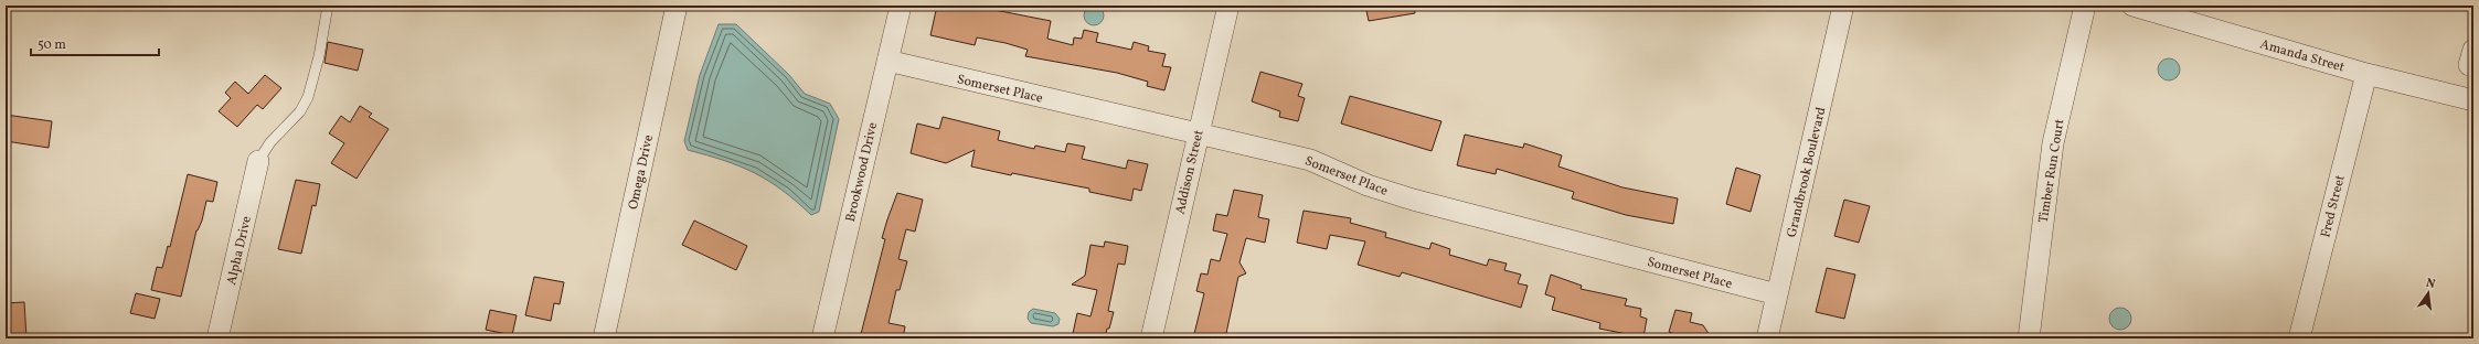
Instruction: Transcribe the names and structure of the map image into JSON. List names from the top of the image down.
{
  "streets": {
    "street": [
      "Amanda Street",
      "Somerset Place",
      "Timber Run Court",
      "Omega Drive",
      "Brookwood Drive",
      "Addison Street",
      "Grandbrook Boulevard",
      "Fred Street",
      "Alpha Drive"
    ]
  },
  "crossings": [
    ["Amanda Street", "Fred Street"],
    ["Somerset Place", "Brookwood Drive"],
    ["Somerset Place", "Addison Street"],
    ["Somerset Place", "Grandbrook Boulevard"]
  ],
  "scale_bar": "50 m",
  "north": "top"
}
